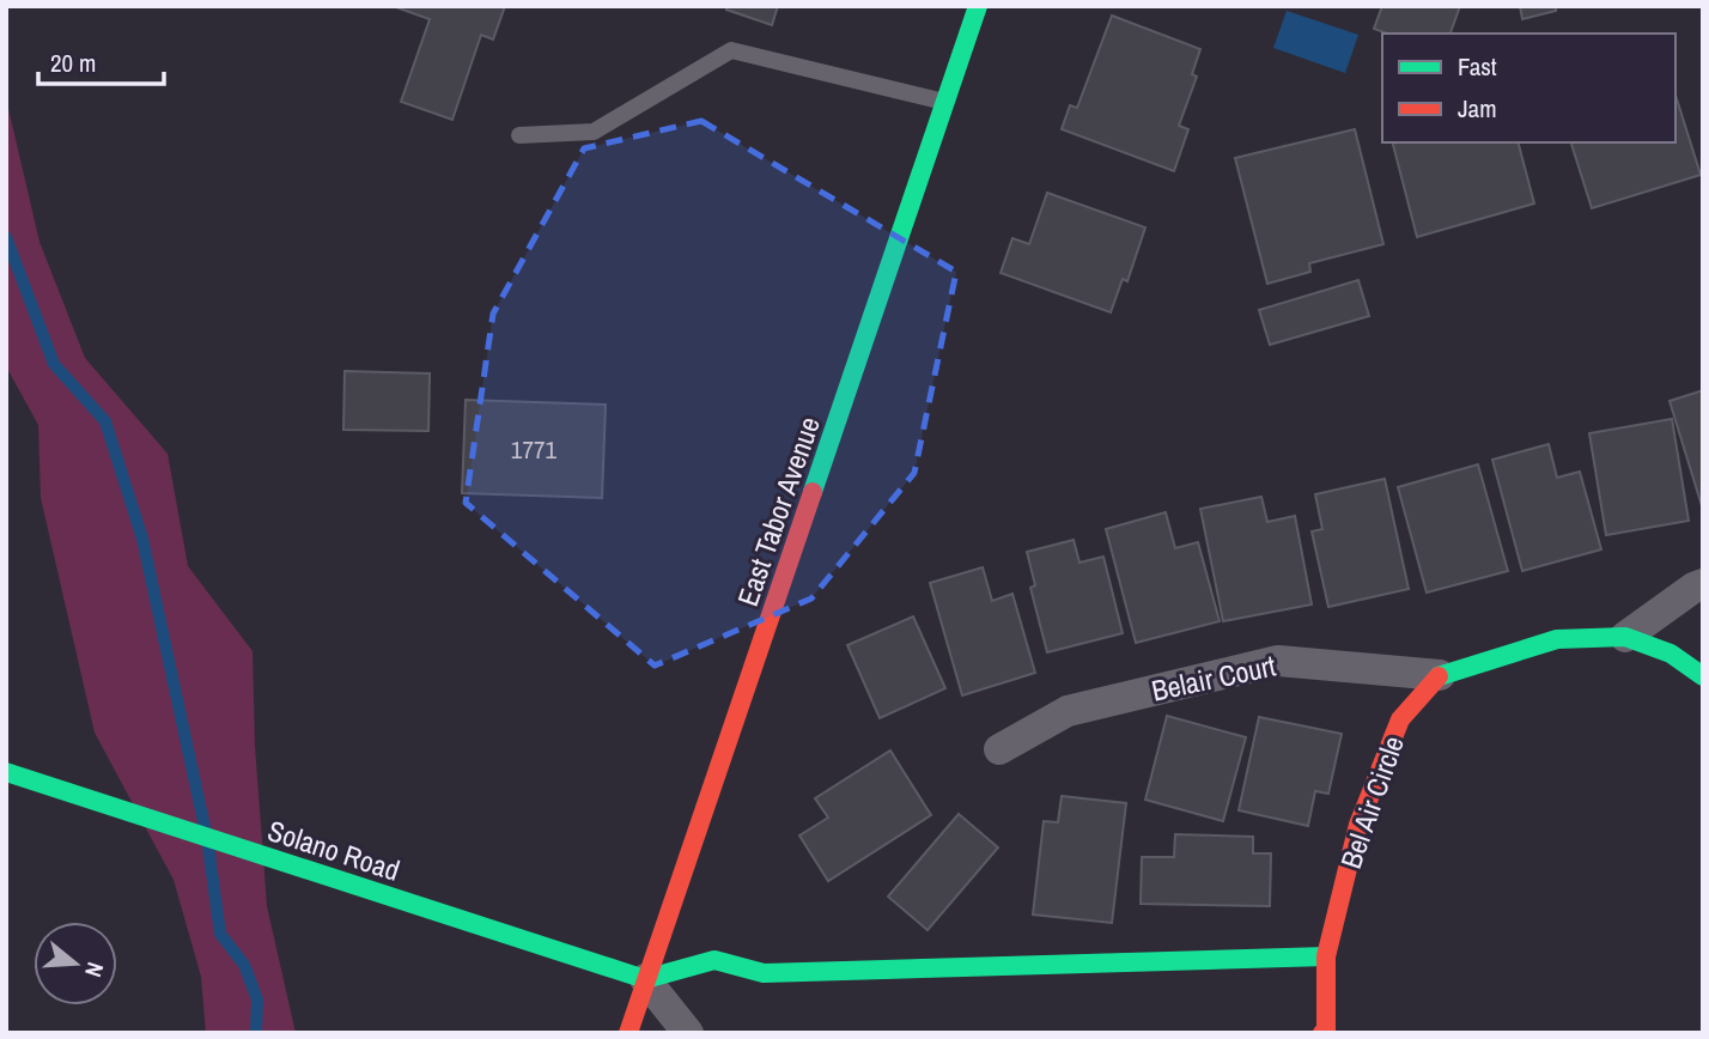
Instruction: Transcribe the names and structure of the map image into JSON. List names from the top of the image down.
{
  "streets": {
    "street": [
      "East Tabor Avenue",
      "Belair Court",
      "Bel Air Circle",
      "Solano Road"
    ]
  },
  "crossings": [
    ["East Tabor Avenue", "Solano Road"],
    ["Belair Court", "Bel Air Circle"]
  ],
  "house_numbers": ["1771"],
  "legend": ["Fast", "Jam"],
  "scale_bar": "20 m",
  "north": "right"
}
